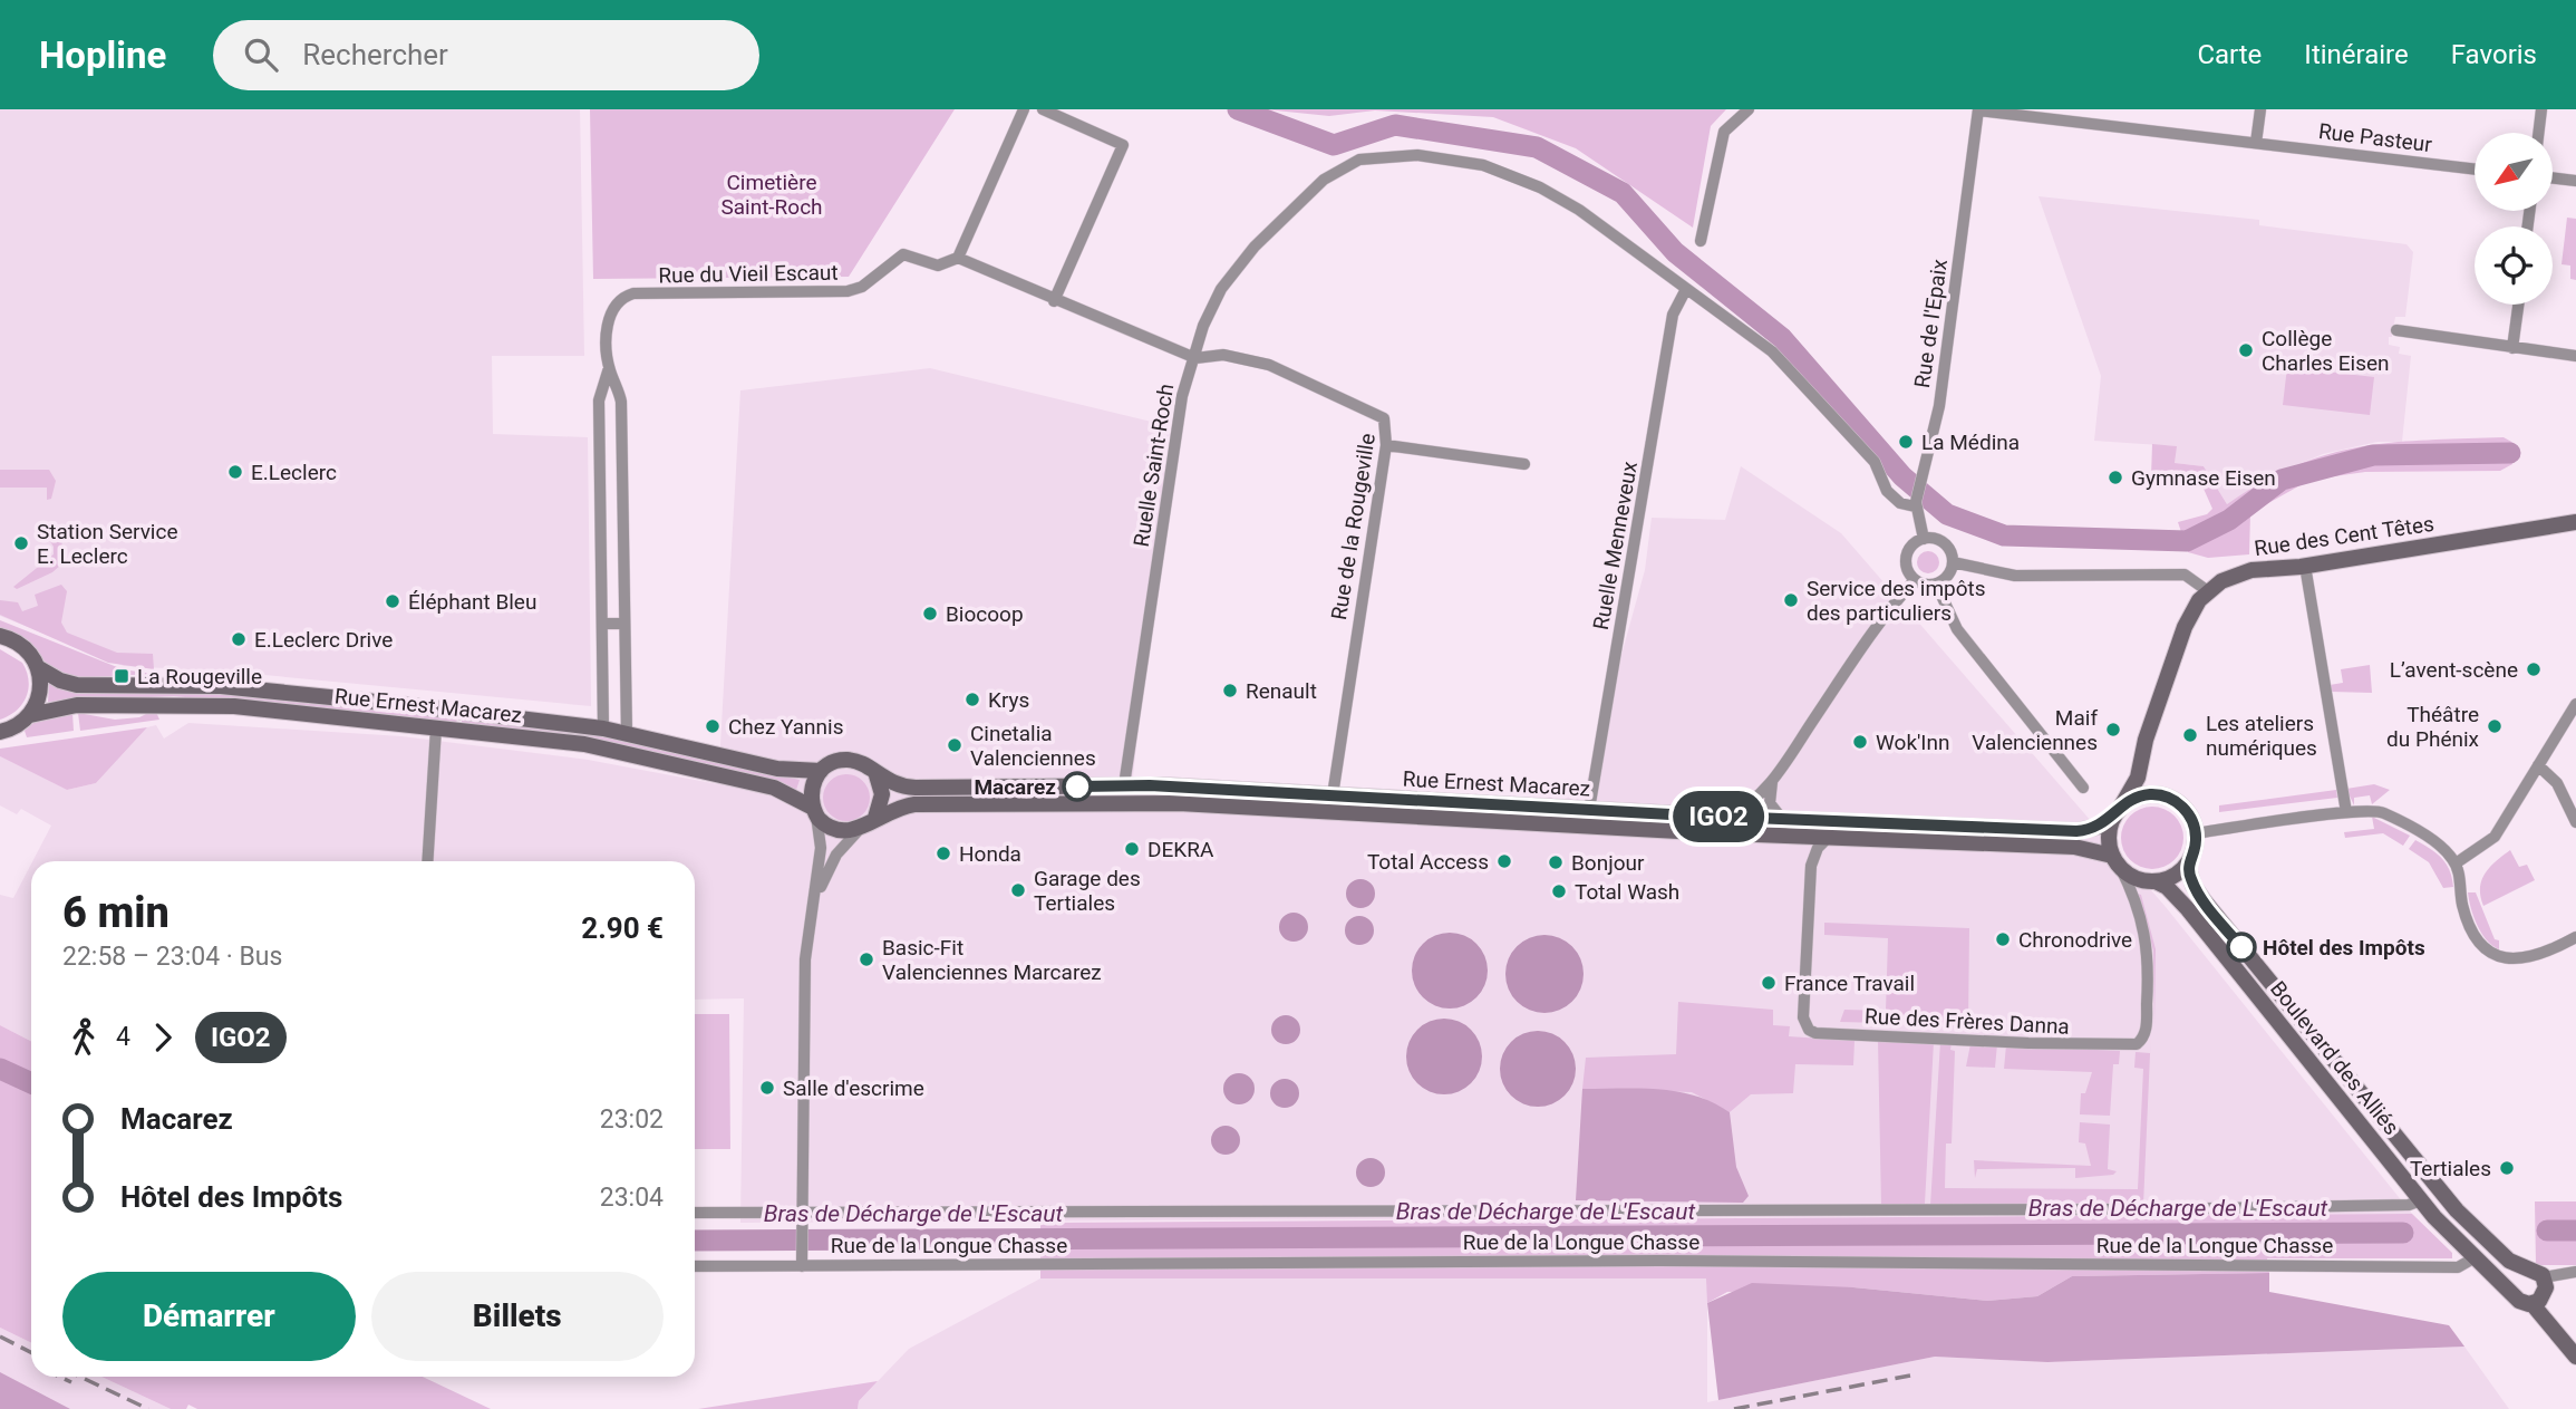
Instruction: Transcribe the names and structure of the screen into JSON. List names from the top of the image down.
{
  "streets": {
    "main road": ["Rue des Cent Têtes", "Rue Ernest Macarez", "Boulevard des Alliés"],
    "street": [
      "Rue Pasteur",
      "Rue du Vieil Escaut",
      "Rue de l'Epaix",
      "Ruelle Saint-Roch",
      "Rue de la Rougeville",
      "Ruelle Menneveux",
      "Rue des Frères Danna",
      "Rue de la Longue Chasse"
    ]
  },
  "crossings": [
    ["Rue Pasteur", "Rue de l'Epaix"],
    ["Rue du Vieil Escaut", "Ruelle Saint-Roch"],
    ["Rue du Vieil Escaut", "Rue de la Rougeville"],
    ["Rue du Vieil Escaut", "Rue Ernest Macarez"],
    ["Rue de l'Epaix", "Ruelle Saint-Roch"],
    ["Ruelle Saint-Roch", "Rue de la Rougeville"],
    ["Ruelle Saint-Roch", "Ruelle Menneveux"],
    ["Ruelle Saint-Roch", "Rue Ernest Macarez"],
    ["Rue de la Rougeville", "Rue Ernest Macarez"],
    ["Ruelle Menneveux", "Rue Ernest Macarez"],
    ["Rue Ernest Macarez", "Rue des Frères Danna"],
    ["Rue Ernest Macarez", "Boulevard des Alliés"],
    ["Rue des Frères Danna", "Boulevard des Alliés"],
    ["Boulevard des Alliés", "Rue de la Longue Chasse"]
  ],
  "water": ["Bras de Décharge de L'Escaut"],
  "parks": ["Cimetière Saint-Roch"],
  "places": {
    "other": [
      "Collège Charles Eisen",
      "La Médina",
      "E.Leclerc",
      "Gymnase Eisen",
      "Station Service E. Leclerc",
      "Service des impôts des particuliers",
      "Éléphant Bleu",
      "Biocoop",
      "E.Leclerc Drive",
      "L’avent-scène",
      "Renault",
      "Krys",
      "Chez Yannis",
      "Théâtre du Phénix",
      "Maif Valenciennes",
      "Les ateliers numériques",
      "Wok'Inn",
      "Cinetalia Valenciennes",
      "Macarez",
      "DEKRA",
      "Honda",
      "Total Access",
      "Bonjour",
      "Garage des Tertiales",
      "Total Wash",
      "Chronodrive",
      "Hôtel des Impôts",
      "Basic-Fit Valenciennes Marcarez",
      "France Travail",
      "Salle d'escrime",
      "Tertiales"
    ],
    "transit": ["La Rougeville"]
  },
  "lines": ["bus line IGO2"],
  "north": "bottom left",
  "page": {
    "header": "Hopline",
    "search": "Rechercher",
    "nav": ["Carte", "Itinéraire", "Favoris"],
    "on_map": "IGO2",
    "heading": ["6 min", "22:58 – 23:04 · Bus", "2.90 €"],
    "legs": ["4", "IGO2"],
    "list": [
      {
        "name": "Macarez",
        "value": "23:02"
      },
      {
        "name": "Hôtel des Impôts",
        "value": "23:04"
      }
    ],
    "buttons": ["Démarrer", "Billets"]
  }
}
